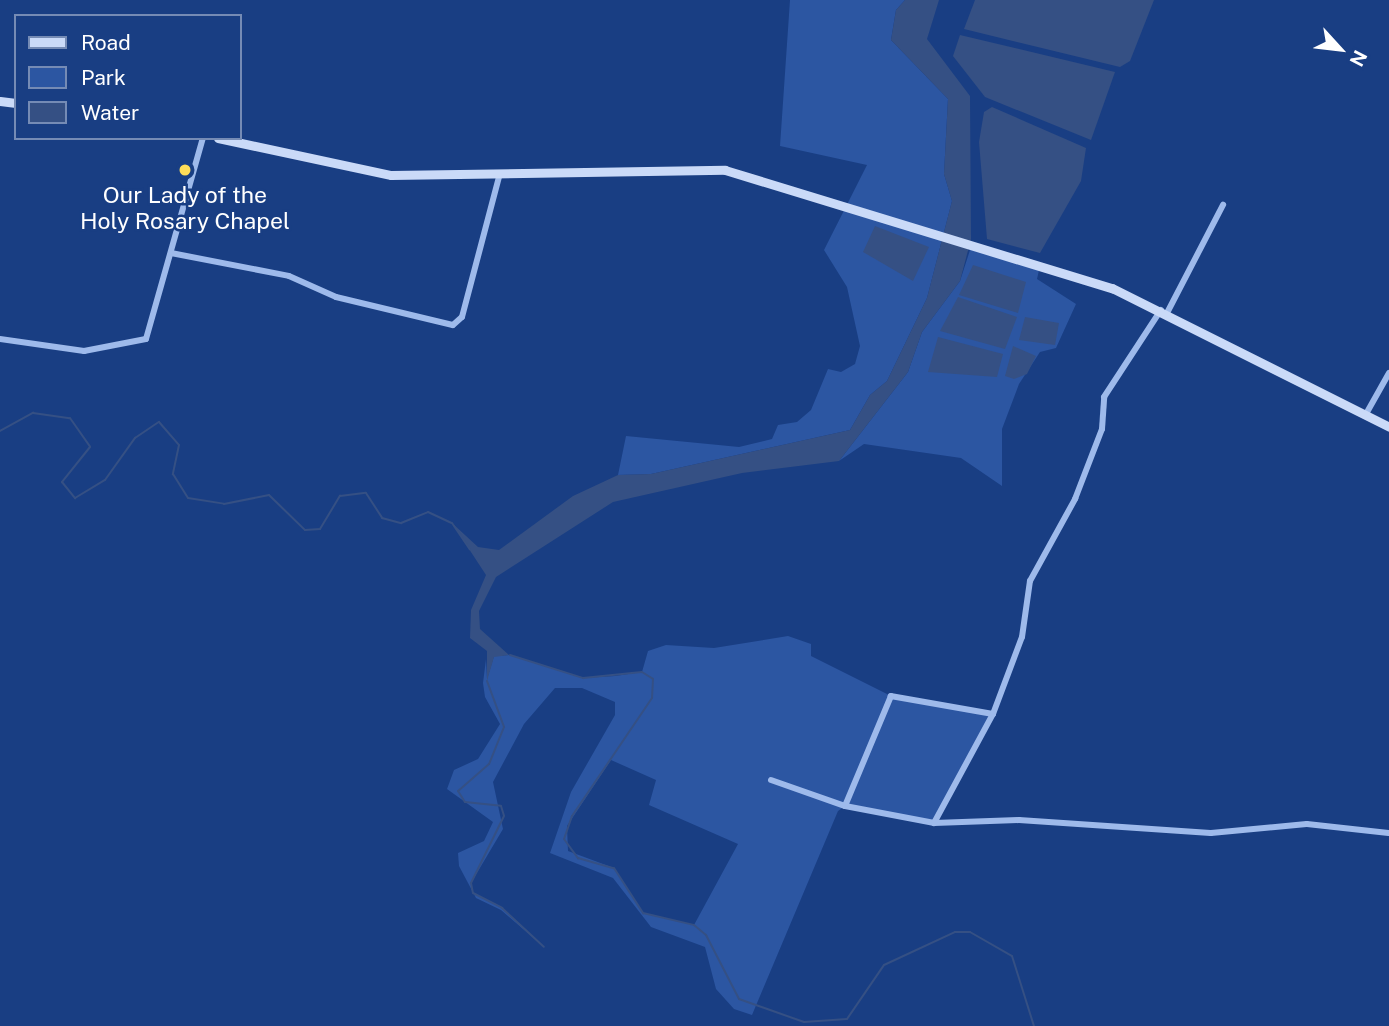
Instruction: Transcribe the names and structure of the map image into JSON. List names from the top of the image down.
{
  "places": ["Our Lady of the Holy Rosary Chapel"],
  "legend": ["Road", "Park", "Water"],
  "north": "bottom right"
}
